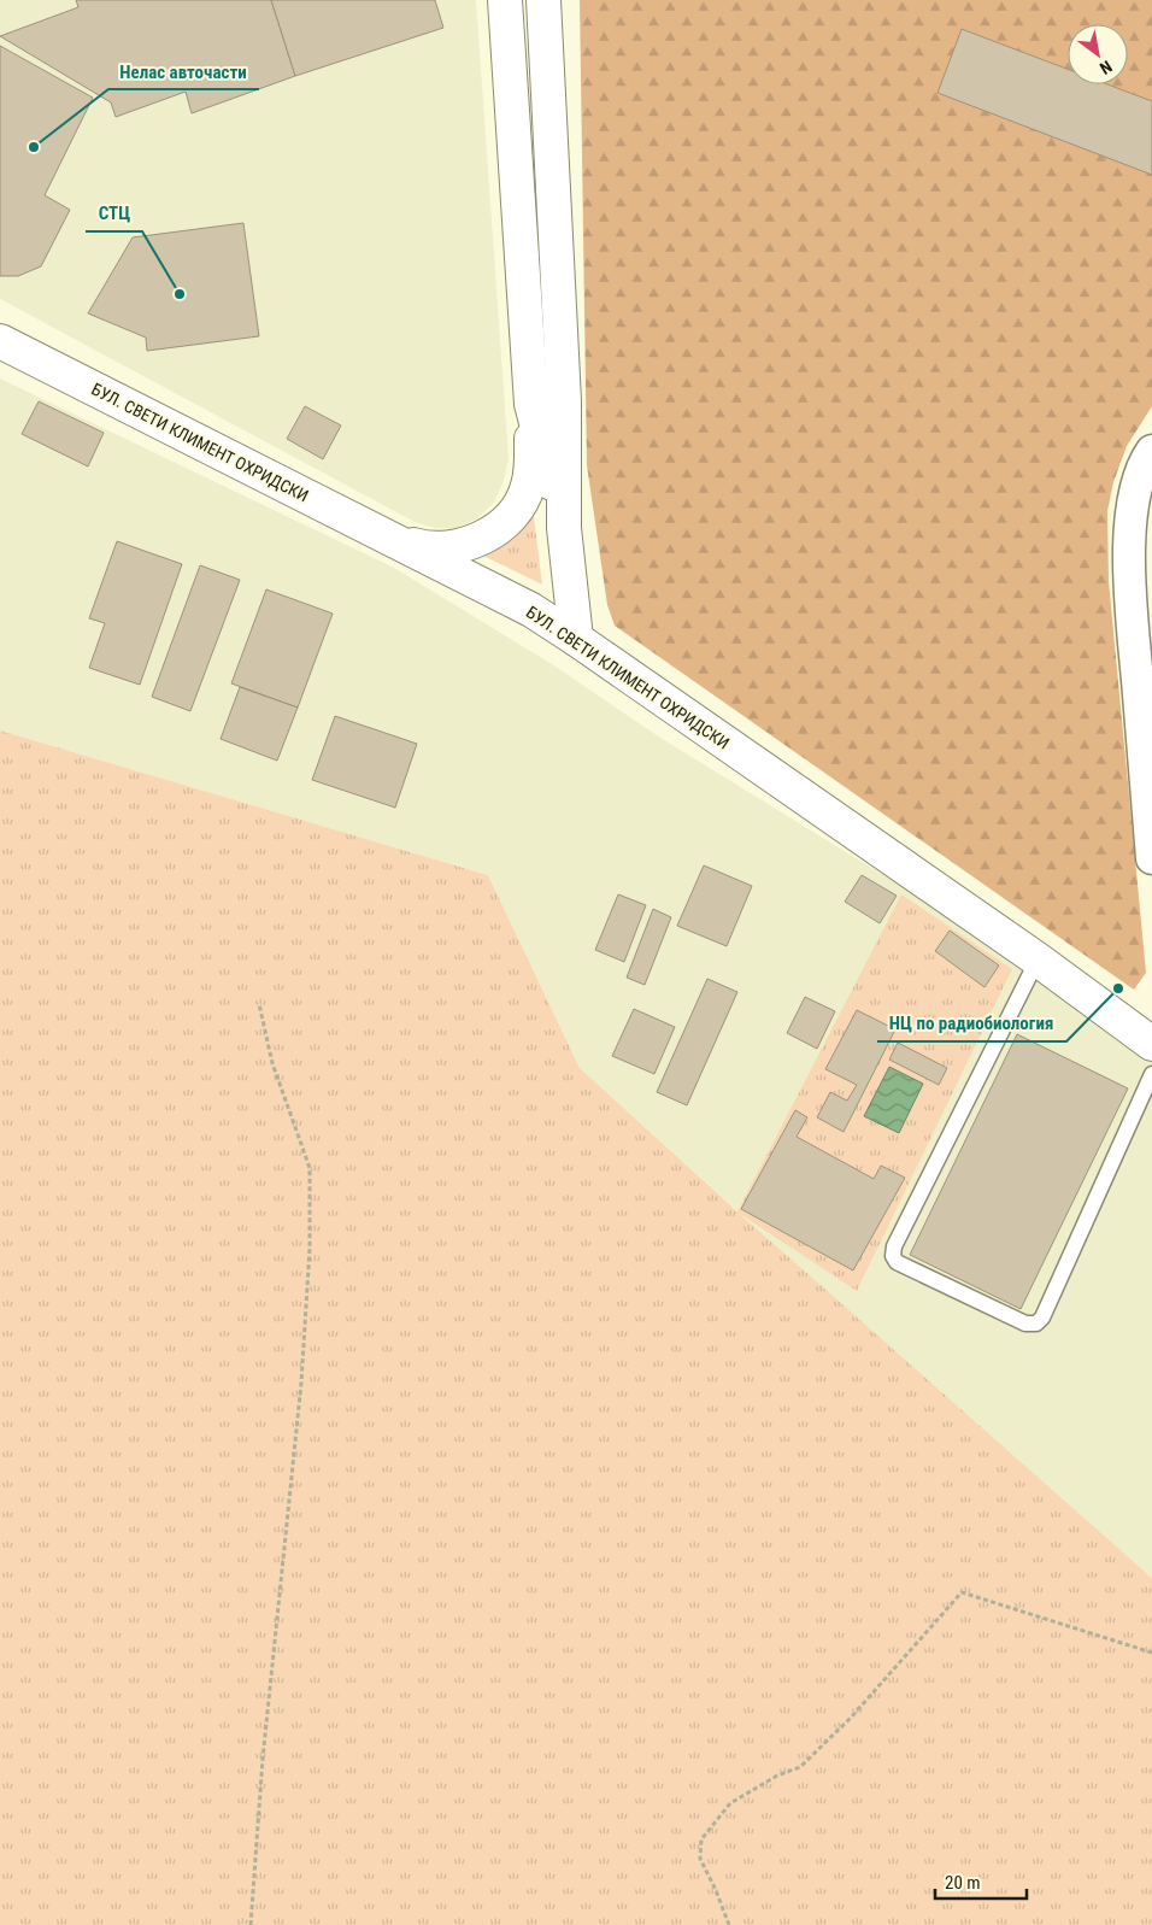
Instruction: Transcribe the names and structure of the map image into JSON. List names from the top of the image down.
{
  "streets": {
    "main road": ["БУЛ. СВЕТИ КЛИМЕНТ ОХРИДСКИ"]
  },
  "places": ["Нелас авточасти", "СТЦ", "НЦ по радиобиология"],
  "scale_bar": "20 m",
  "north": "bottom right"
}
